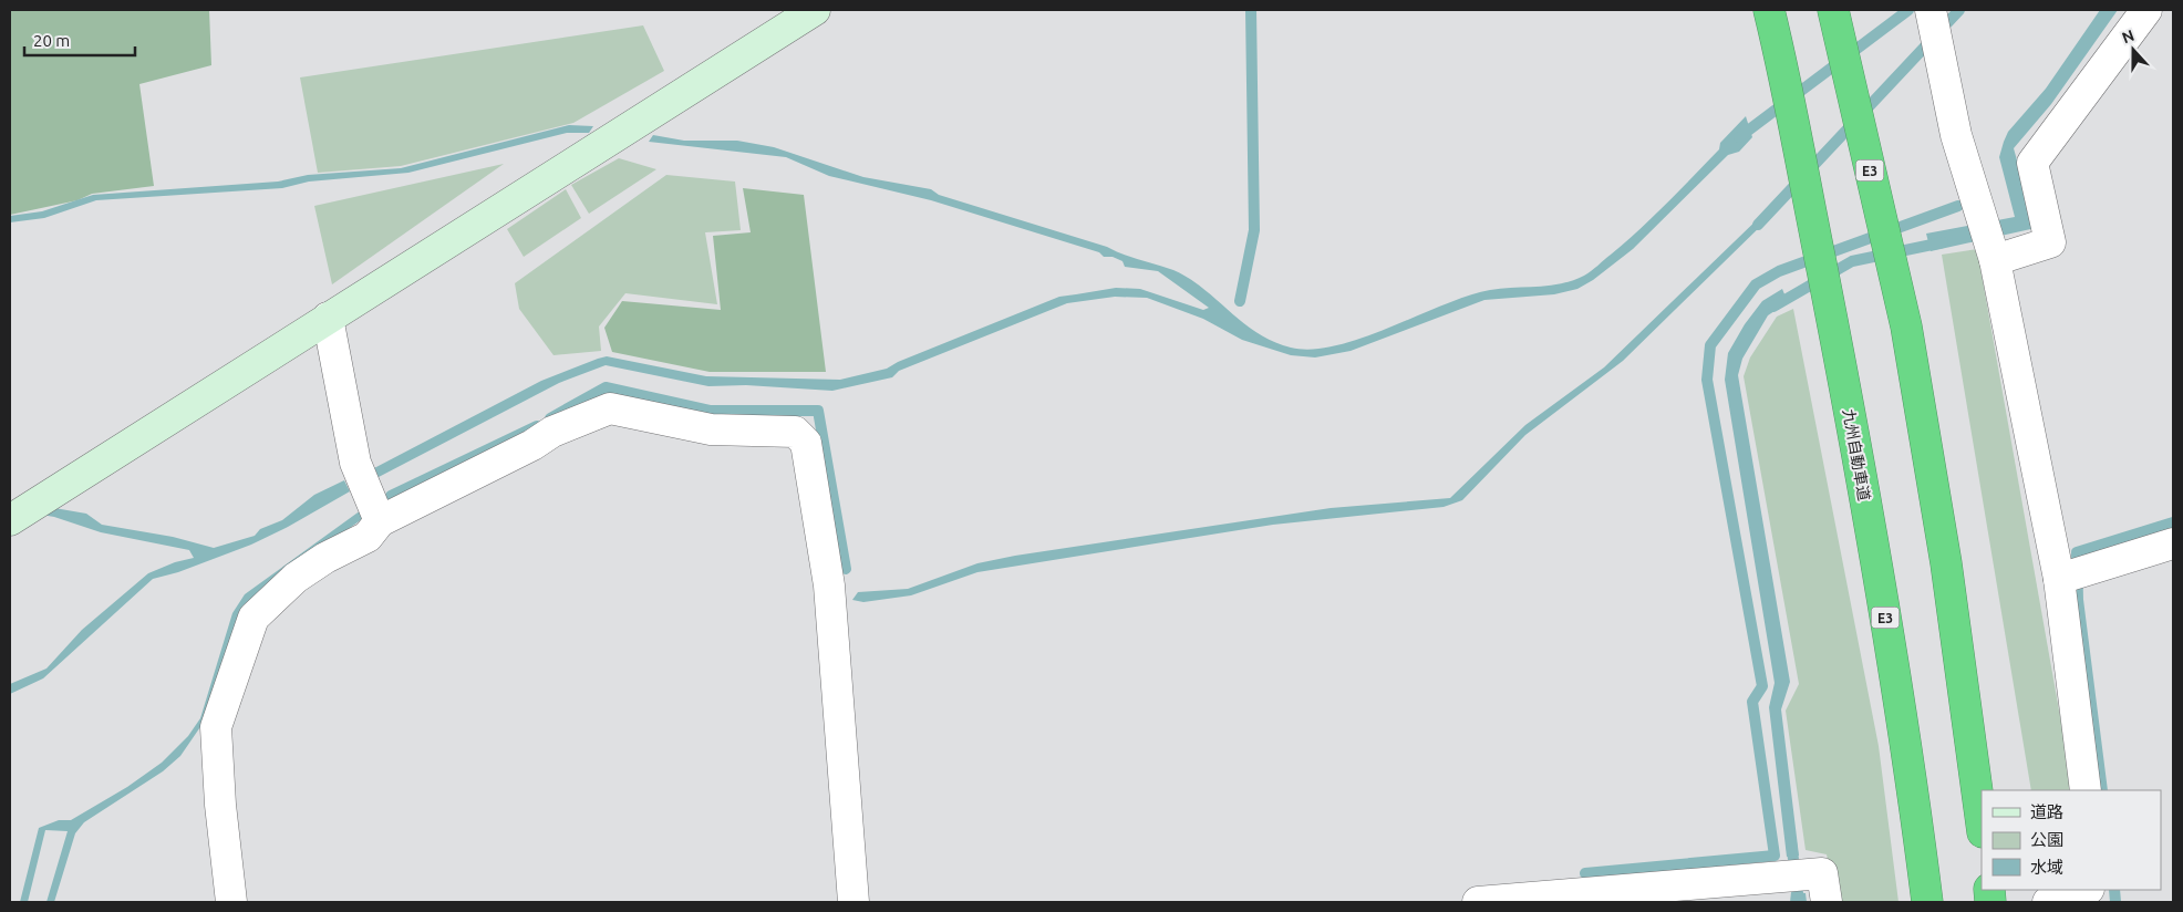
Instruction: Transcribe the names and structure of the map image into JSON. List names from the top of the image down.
{
  "streets": {
    "highway": ["E3", "九州自動車道"]
  },
  "legend": ["道路", "公園", "水域"],
  "scale_bar": "20 m",
  "north": "top"
}
